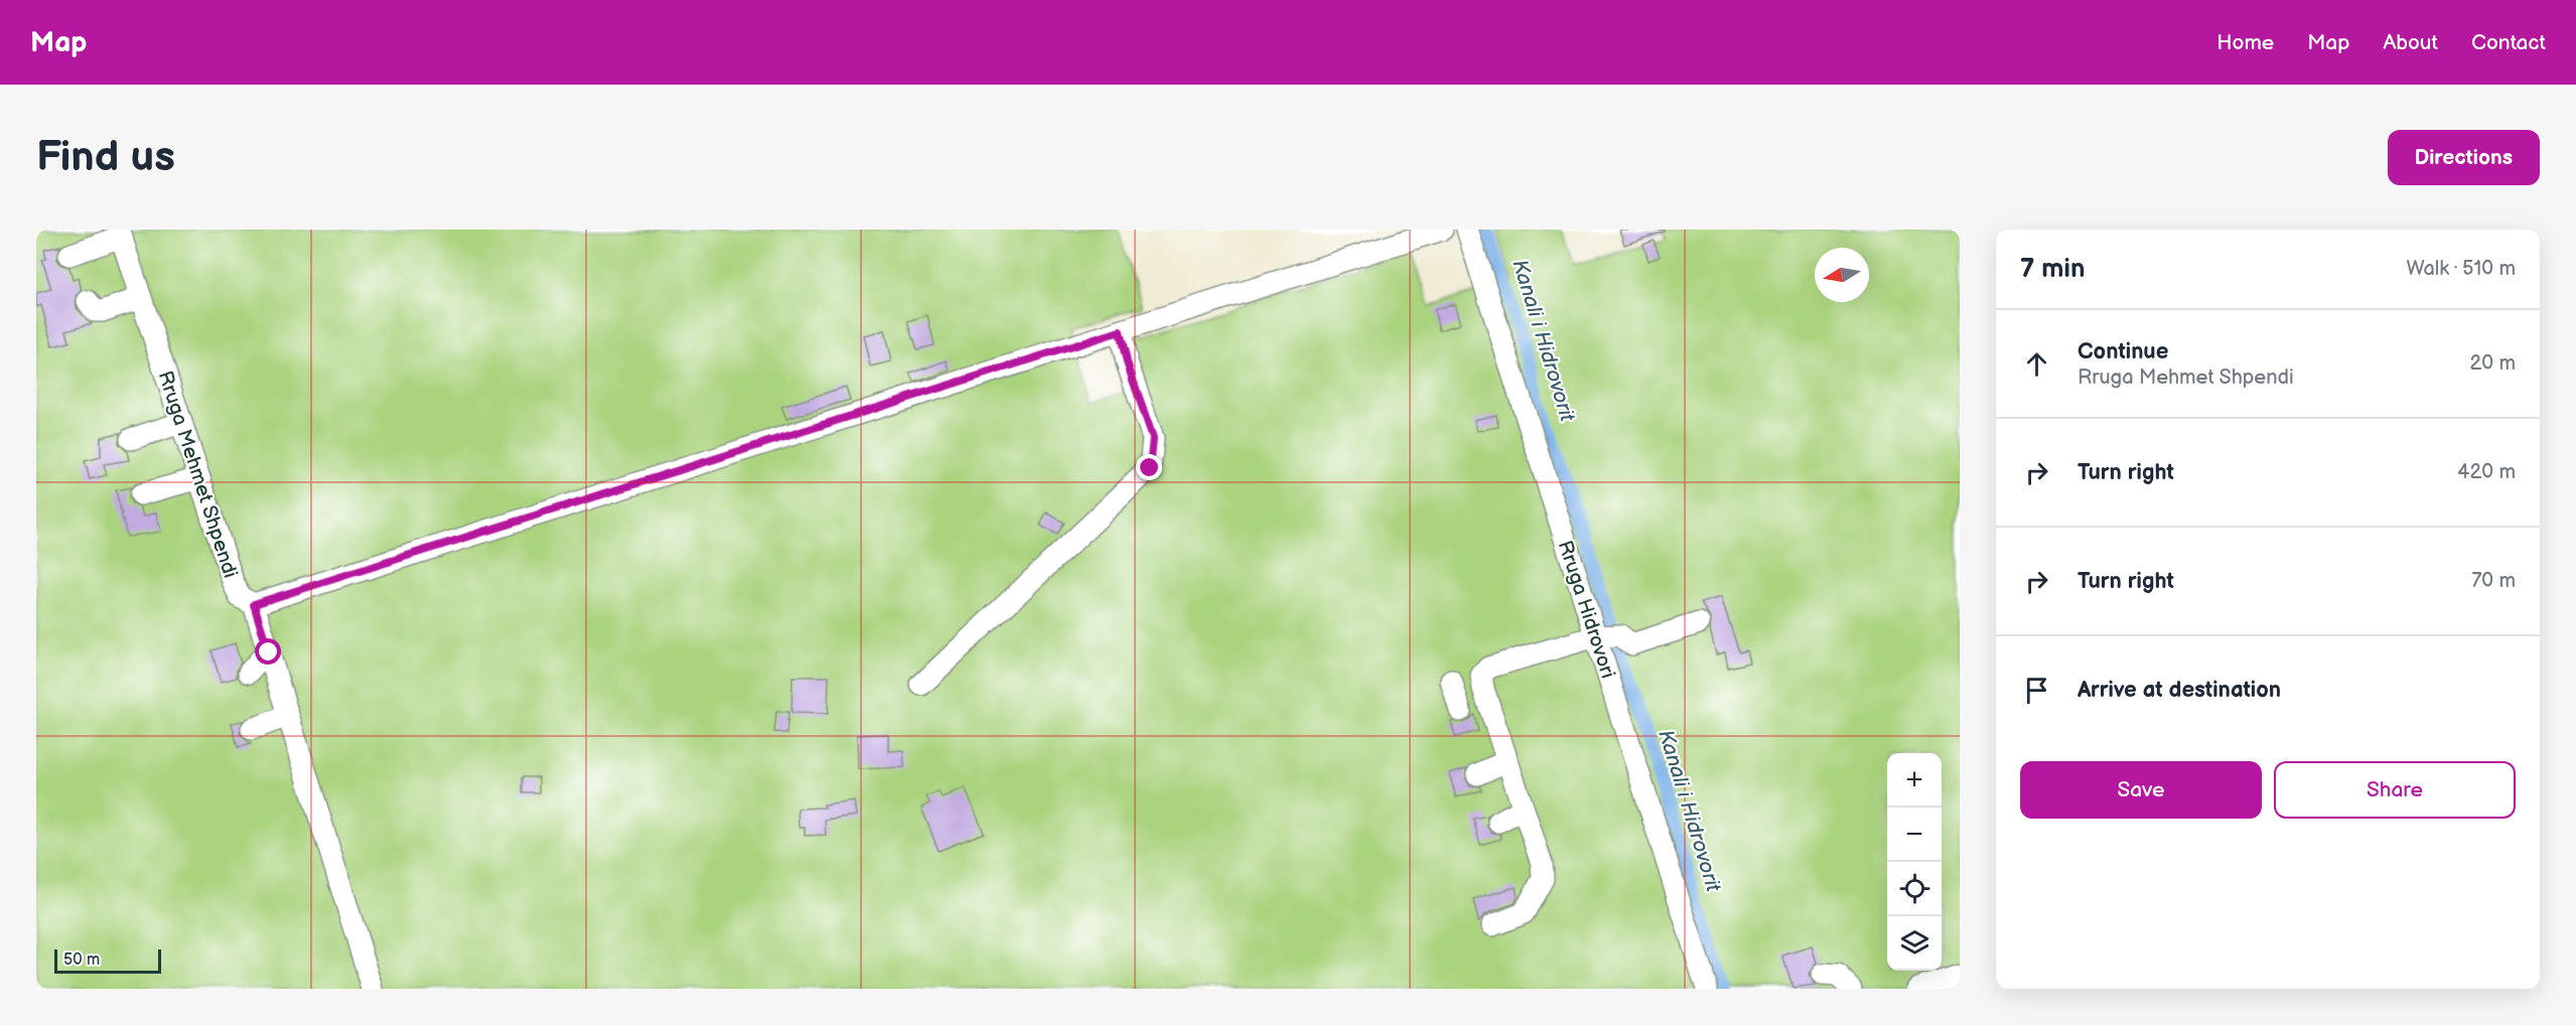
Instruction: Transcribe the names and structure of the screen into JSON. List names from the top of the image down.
{
  "streets": {
    "street": ["Rruga Mehmet Shpendi", "Rruga Hidrovori"]
  },
  "water": ["Kanali i Hidrovorit"],
  "scale_bar": "50 m",
  "north": "left",
  "page": {
    "header": "Map",
    "nav": [
      "Home",
      "Map",
      "About",
      "Contact"
    ],
    "buttons": [
      "Directions",
      ["Save", "Share"]
    ],
    "title": "Find us",
    "heading": ["7 min", "Walk · 510 m"],
    "list": [
      ["Continue", "Rruga Mehmet Shpendi", "20 m"],
      ["Turn right", "420 m"],
      ["Turn right", "70 m"],
      "Arrive at destination"
    ],
    "map_buttons": ["+", "−"],
    "scale": "50 m"
  }
}
